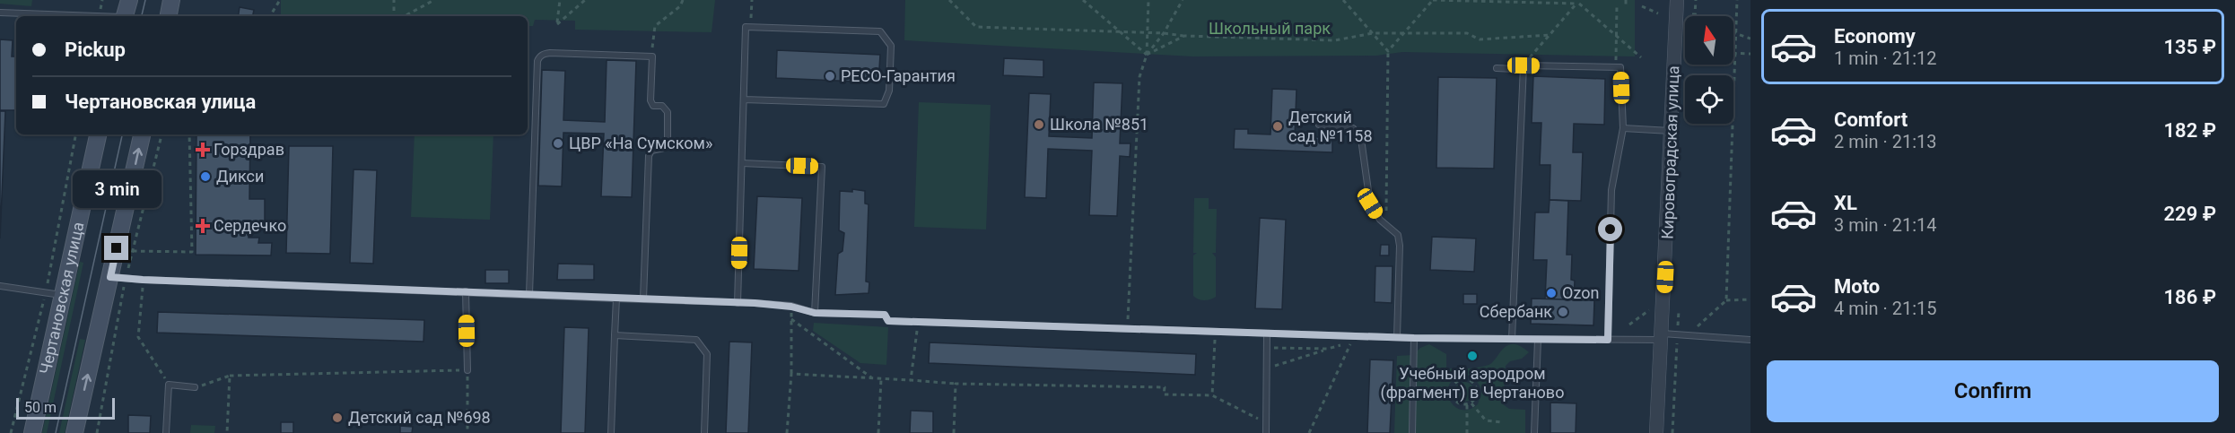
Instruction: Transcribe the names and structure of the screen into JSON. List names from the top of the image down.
{
  "streets": {
    "main road": ["Чертановская улица"],
    "street": ["Кировоградская улица"]
  },
  "parks": ["Школьный парк"],
  "places": {
    "other": [
      "РЕСО-Гарантия",
      "Школа №851",
      "Детский сад №1158",
      "ЦВР «На Сумском»",
      "Дикси",
      "Ozon",
      "Сбербанк",
      "Учебный аэродром (фрагмент) в Чертаново",
      "Детский сад №698"
    ],
    "health": ["Горздрав", "Сердечко"]
  },
  "scale_bar": "50 m",
  "north": "top",
  "page": {
    "list": [
      {
        "name": "Economy",
        "note": "1 min · 21:12",
        "value": "135 ₽"
      },
      {
        "name": "Comfort",
        "note": "2 min · 21:13",
        "value": "182 ₽"
      },
      {
        "name": "XL",
        "note": "3 min · 21:14",
        "value": "229 ₽"
      },
      {
        "name": "Moto",
        "note": "4 min · 21:15",
        "value": "186 ₽"
      }
    ],
    "banner": ["Pickup", "Чертановская улица"],
    "bubble": "3 min",
    "buttons": "Confirm",
    "scale": "50 m"
  }
}
